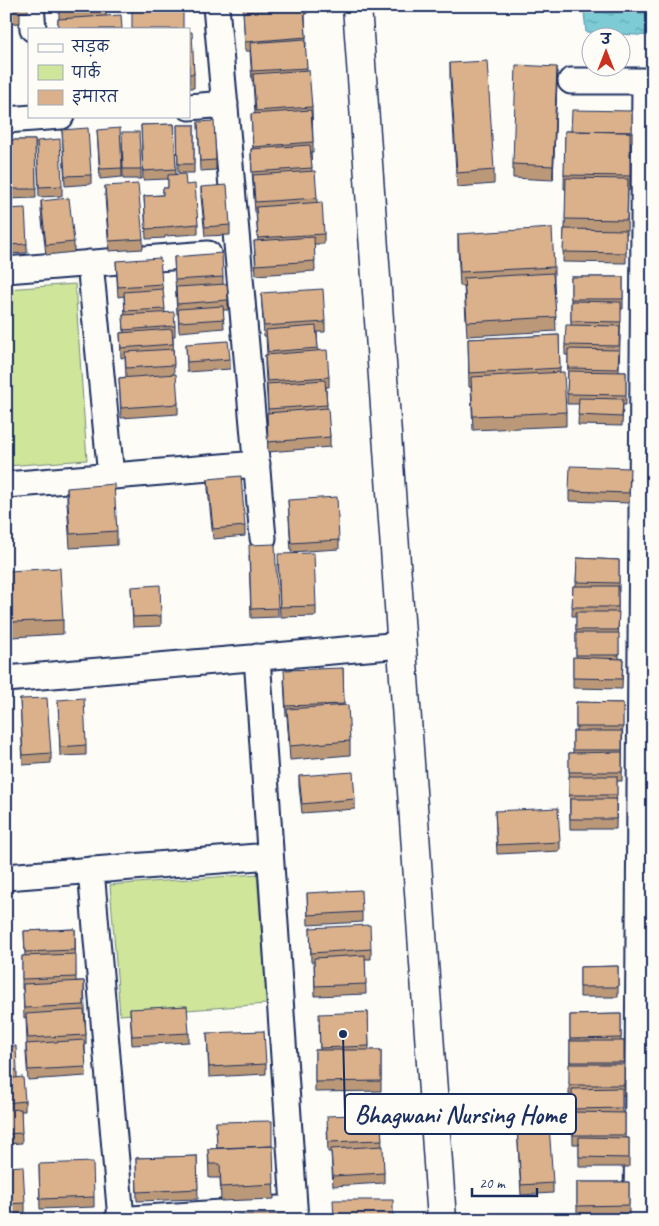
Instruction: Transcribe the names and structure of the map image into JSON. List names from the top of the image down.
{
  "places": ["Bhagwani Nursing Home"],
  "legend": ["सड़क", "पार्क", "इमारत"],
  "scale_bar": "20 m",
  "north": "top"
}
